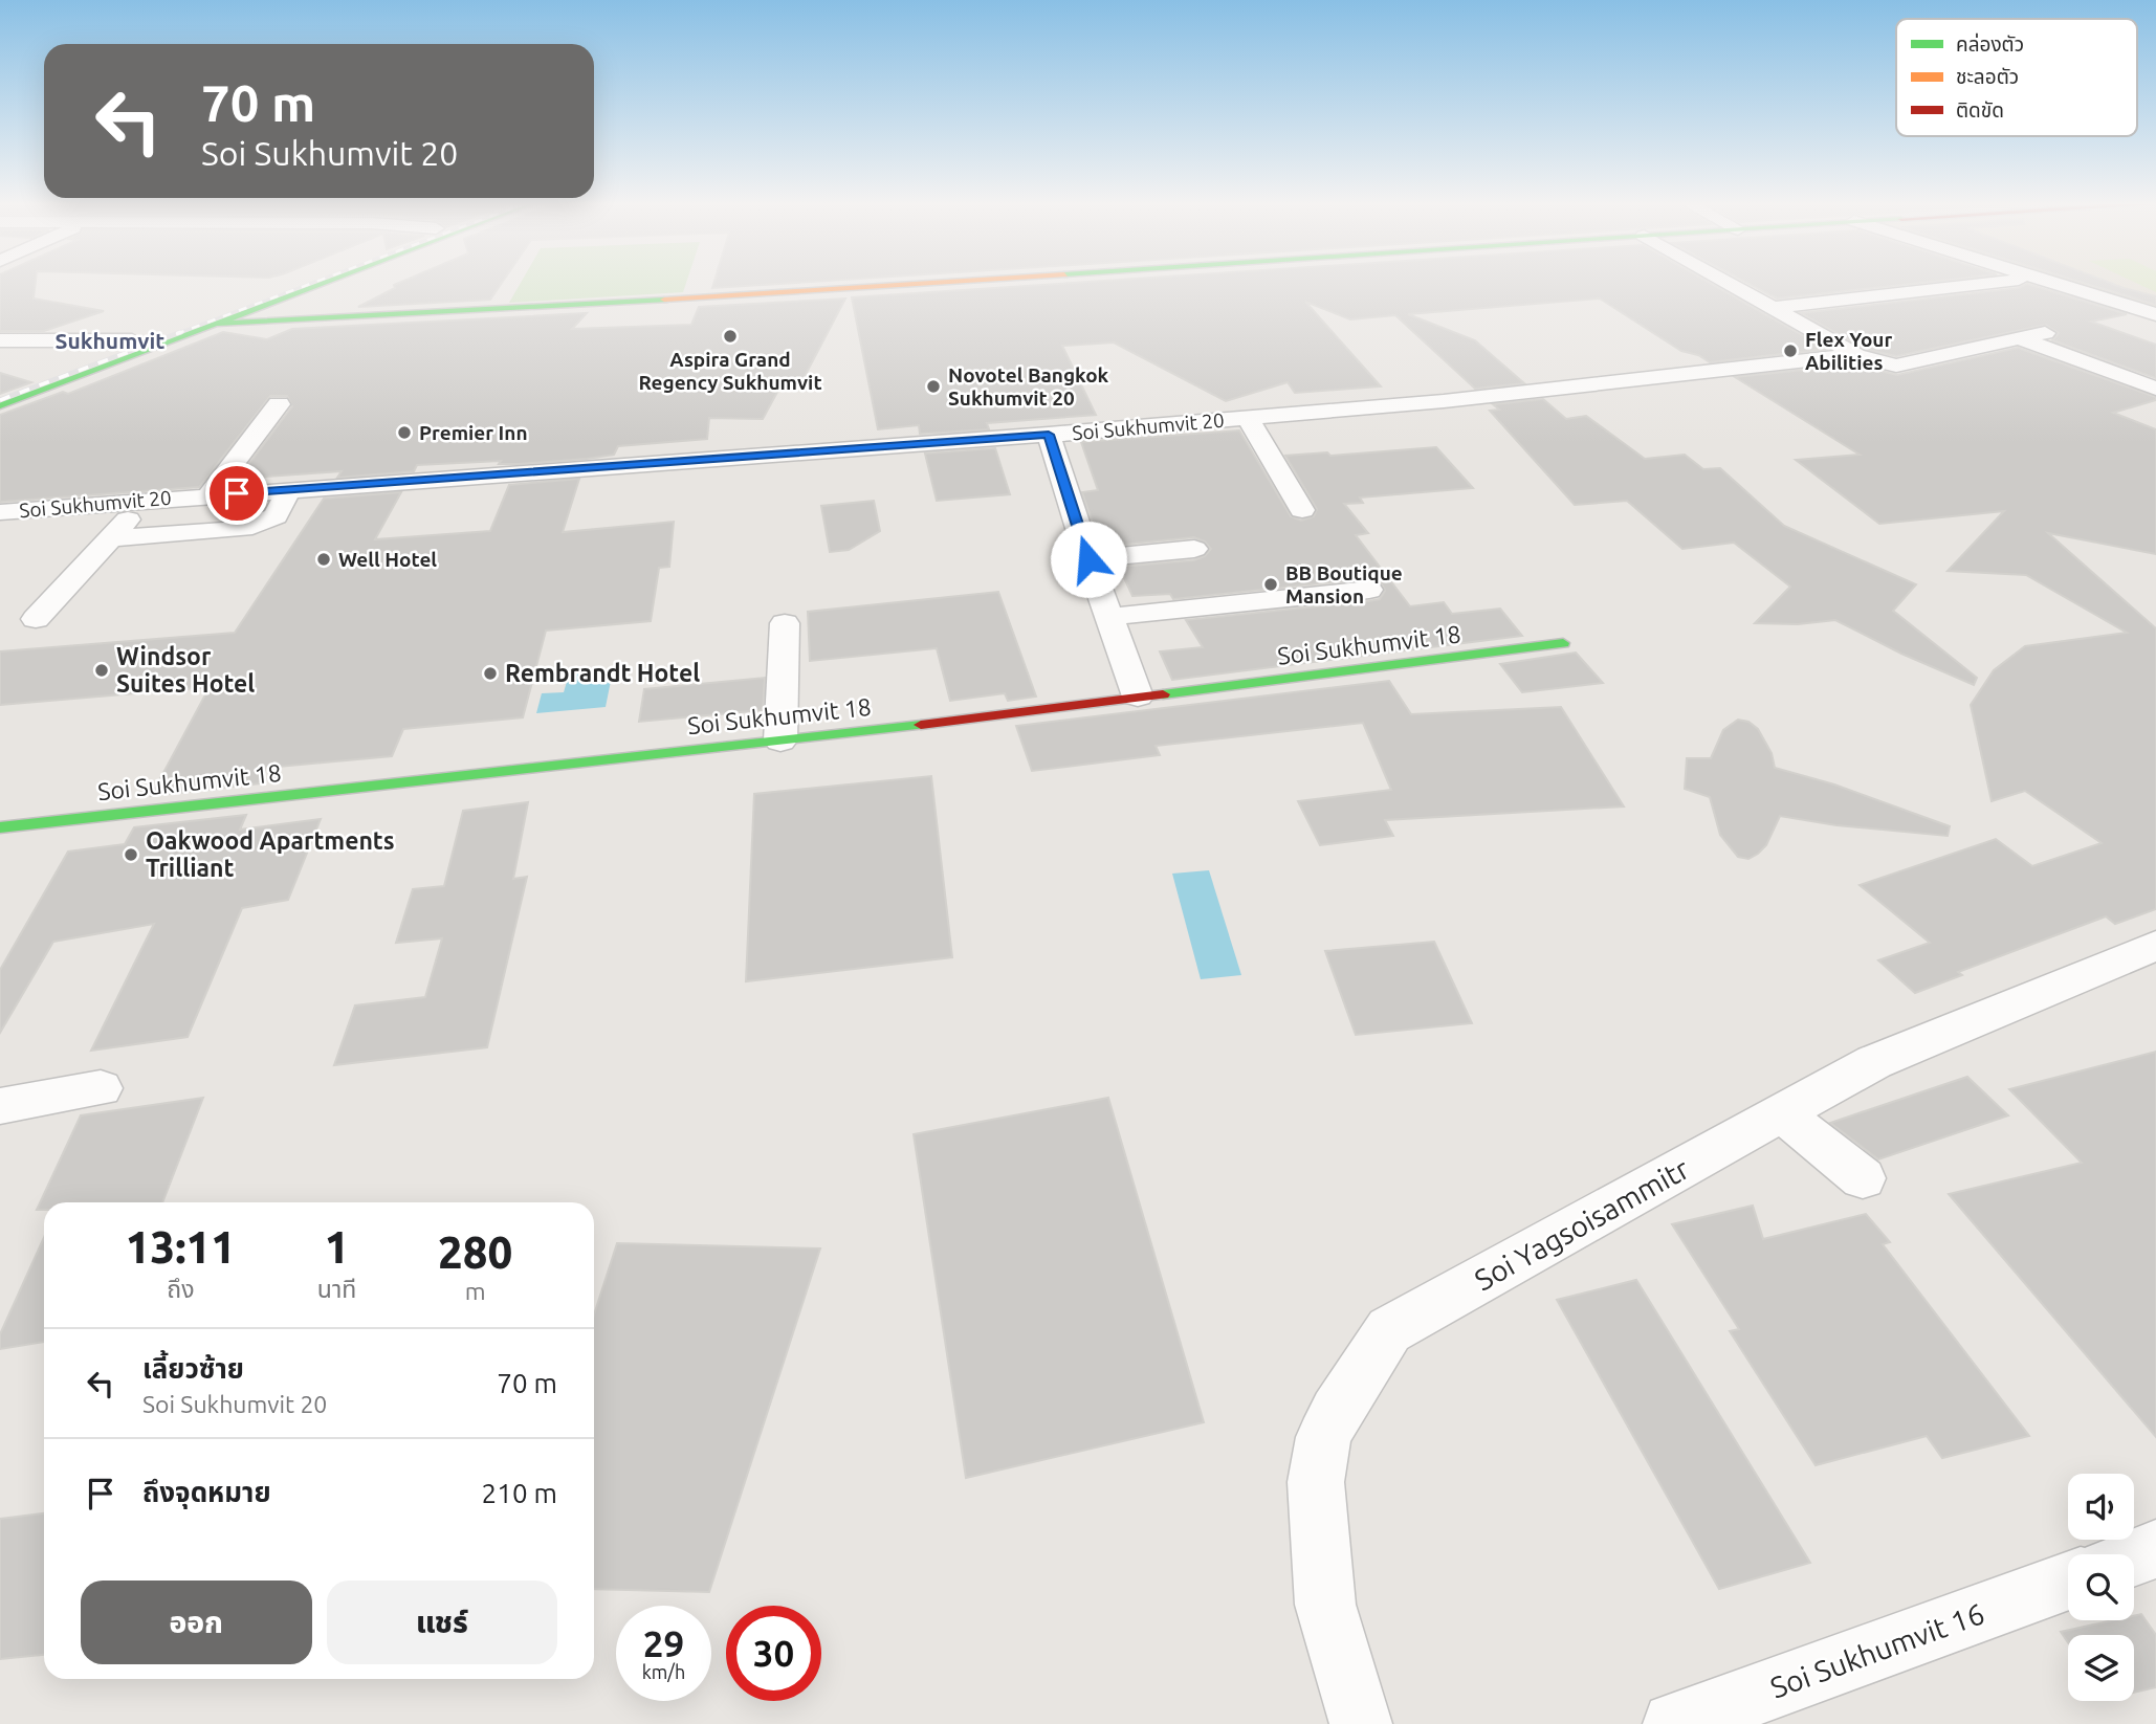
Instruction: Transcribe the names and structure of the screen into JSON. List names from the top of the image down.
{
  "streets": {
    "street": [
      "Soi Sukhumvit 20",
      "Soi Sukhumvit 18",
      "Soi Yagsoisammitr",
      "Soi Sukhumvit 16"
    ]
  },
  "districts": ["Sukhumvit"],
  "places": [
    "Aspira Grand Regency Sukhumvit",
    "Flex Your Abilities",
    "Novotel Bangkok Sukhumvit 20",
    "Premier Inn",
    "Well Hotel",
    "BB Boutique Mansion",
    "Windsor Suites Hotel",
    "Rembrandt Hotel",
    "Oakwood Apartments Trilliant"
  ],
  "legend": ["คล่องตัว", "ชะลอตัว", "ติดขัด"],
  "page": {
    "turn": ["70 m", "Soi Sukhumvit 20"],
    "eta": [
      "13:11",
      "ถึง",
      "1",
      "นาที",
      "280",
      "m"
    ],
    "list": [
      {
        "name": "เลี้ยวซ้าย",
        "note": "Soi Sukhumvit 20",
        "value": "70 m"
      },
      {
        "name": "ถึงจุดหมาย",
        "value": "210 m"
      }
    ],
    "buttons": ["ออก", "แชร์"],
    "speed": "29 km/h",
    "limit": "30"
  }
}
